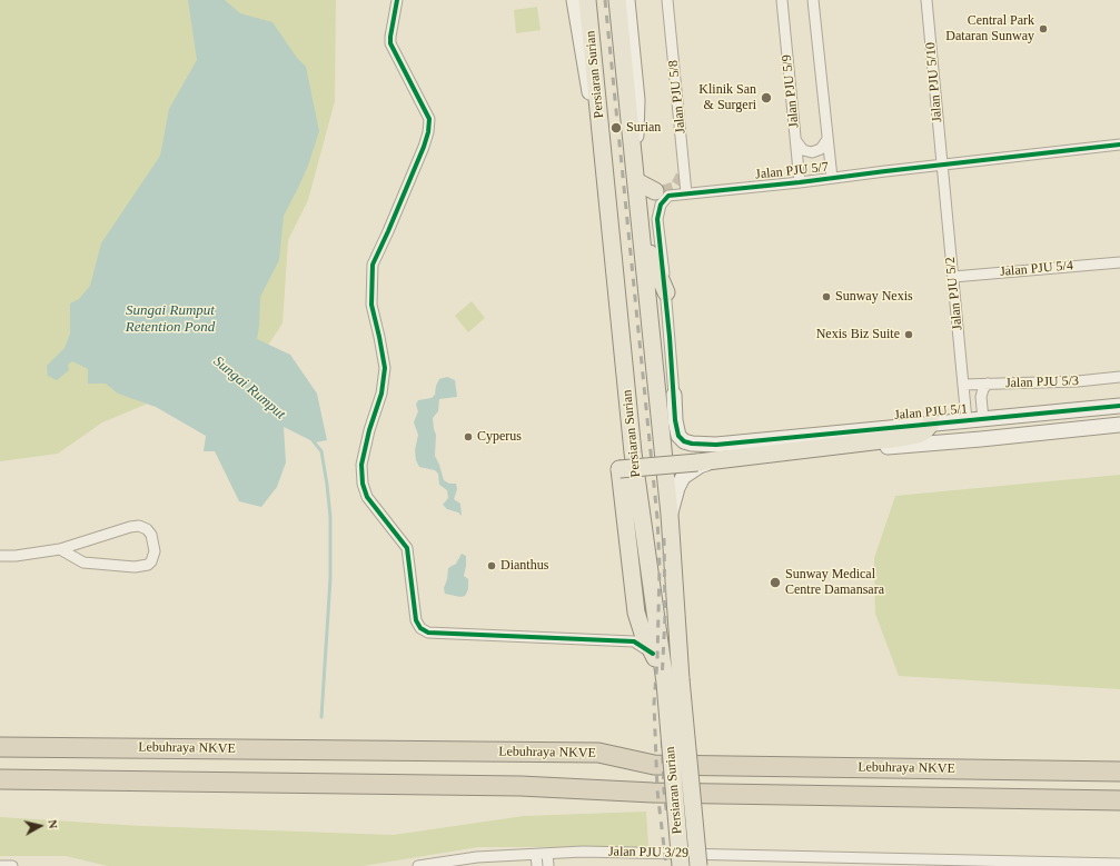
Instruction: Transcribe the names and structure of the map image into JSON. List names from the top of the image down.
{
  "streets": {
    "highway": ["Lebuhraya NKVE"],
    "main road": ["Persiaran Surian"],
    "street": [
      "Jalan PJU 5/10",
      "Jalan PJU 5/9",
      "Jalan PJU 5/8",
      "Jalan PJU 5/7",
      "Jalan PJU 5/4",
      "Jalan PJU 5/2",
      "Jalan PJU 5/3",
      "Jalan PJU 5/1",
      "Jalan PJU 3/29"
    ]
  },
  "crossings": [
    ["Jalan PJU 5/10", "Jalan PJU 5/7"],
    ["Jalan PJU 5/10", "Jalan PJU 5/2"],
    ["Jalan PJU 5/9", "Jalan PJU 5/7"],
    ["Jalan PJU 5/8", "Jalan PJU 5/7"],
    ["Jalan PJU 5/7", "Jalan PJU 5/2"],
    ["Jalan PJU 5/7", "Jalan PJU 5/1"],
    ["Jalan PJU 5/4", "Jalan PJU 5/2"],
    ["Jalan PJU 5/2", "Jalan PJU 5/3"],
    ["Jalan PJU 5/2", "Jalan PJU 5/1"]
  ],
  "water": ["Sungai Rumput Retention Pond", "Sungai Rumput"],
  "places": [
    "Central Park Dataran Sunway",
    "Klinik San & Surgeri",
    "Surian",
    "Sunway Nexis",
    "Nexis Biz Suite",
    "Cyperus",
    "Dianthus",
    "Sunway Medical Centre Damansara"
  ],
  "north": "right"
}
